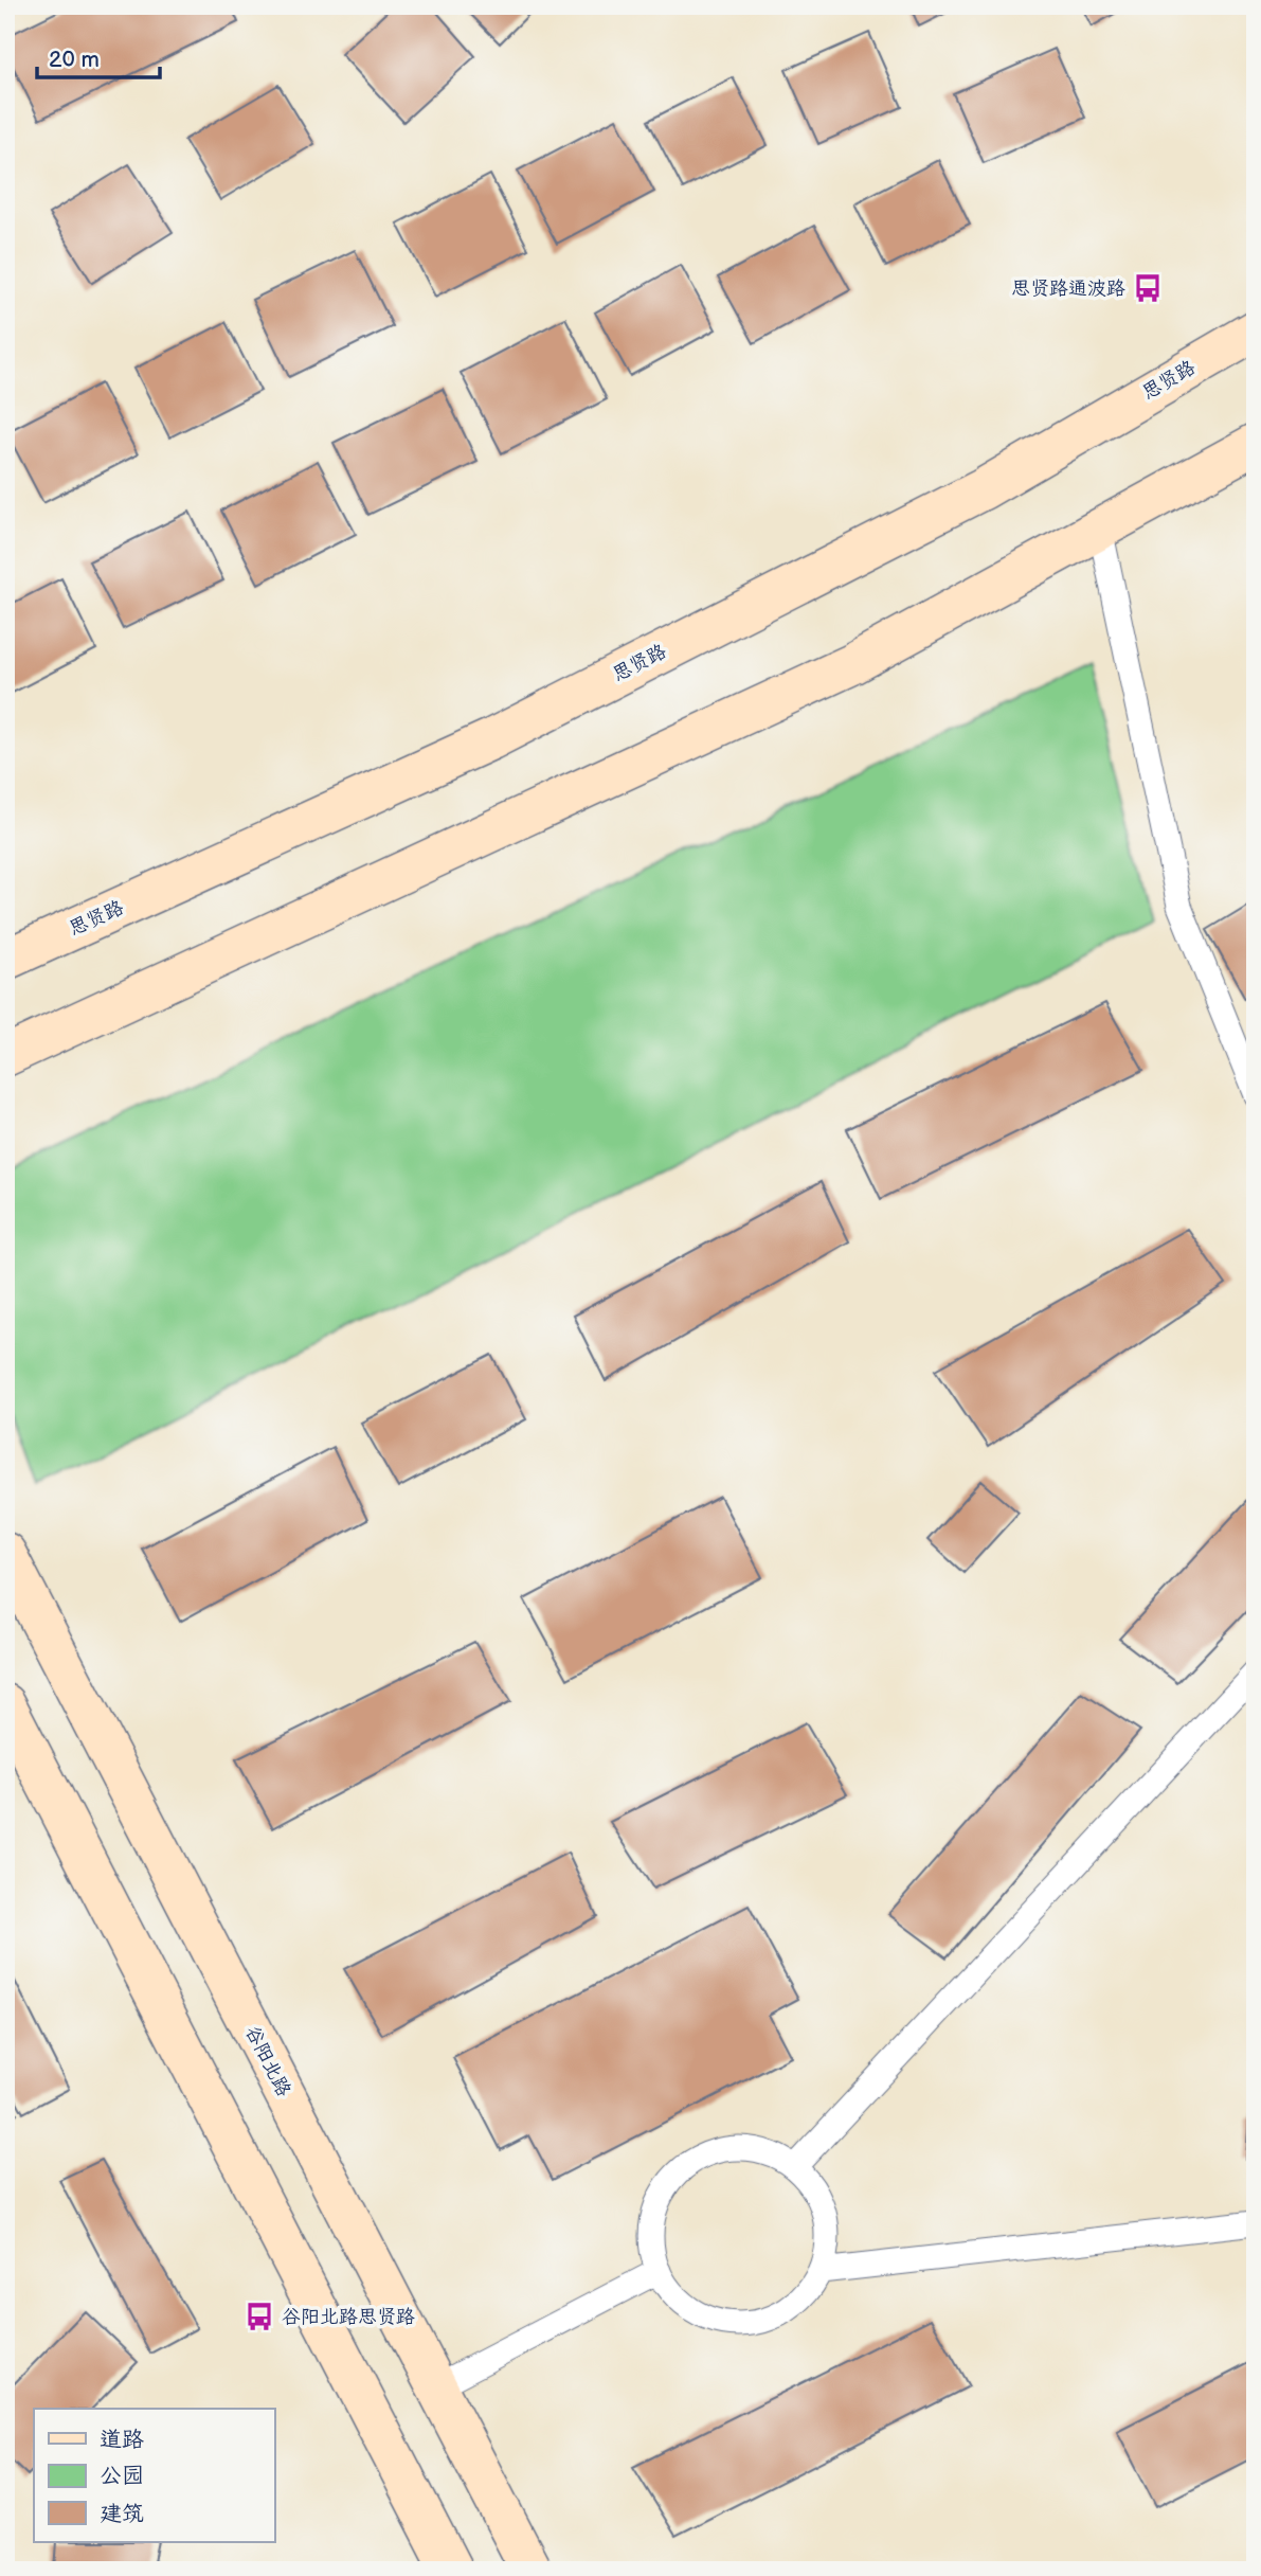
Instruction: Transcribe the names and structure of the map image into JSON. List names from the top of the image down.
{
  "streets": {
    "main road": ["思贤路", "谷阳北路"]
  },
  "places": {
    "bus stop": ["思贤路通波路", "谷阳北路思贤路"]
  },
  "legend": ["道路", "公园", "建筑"],
  "scale_bar": "20 m"
}
